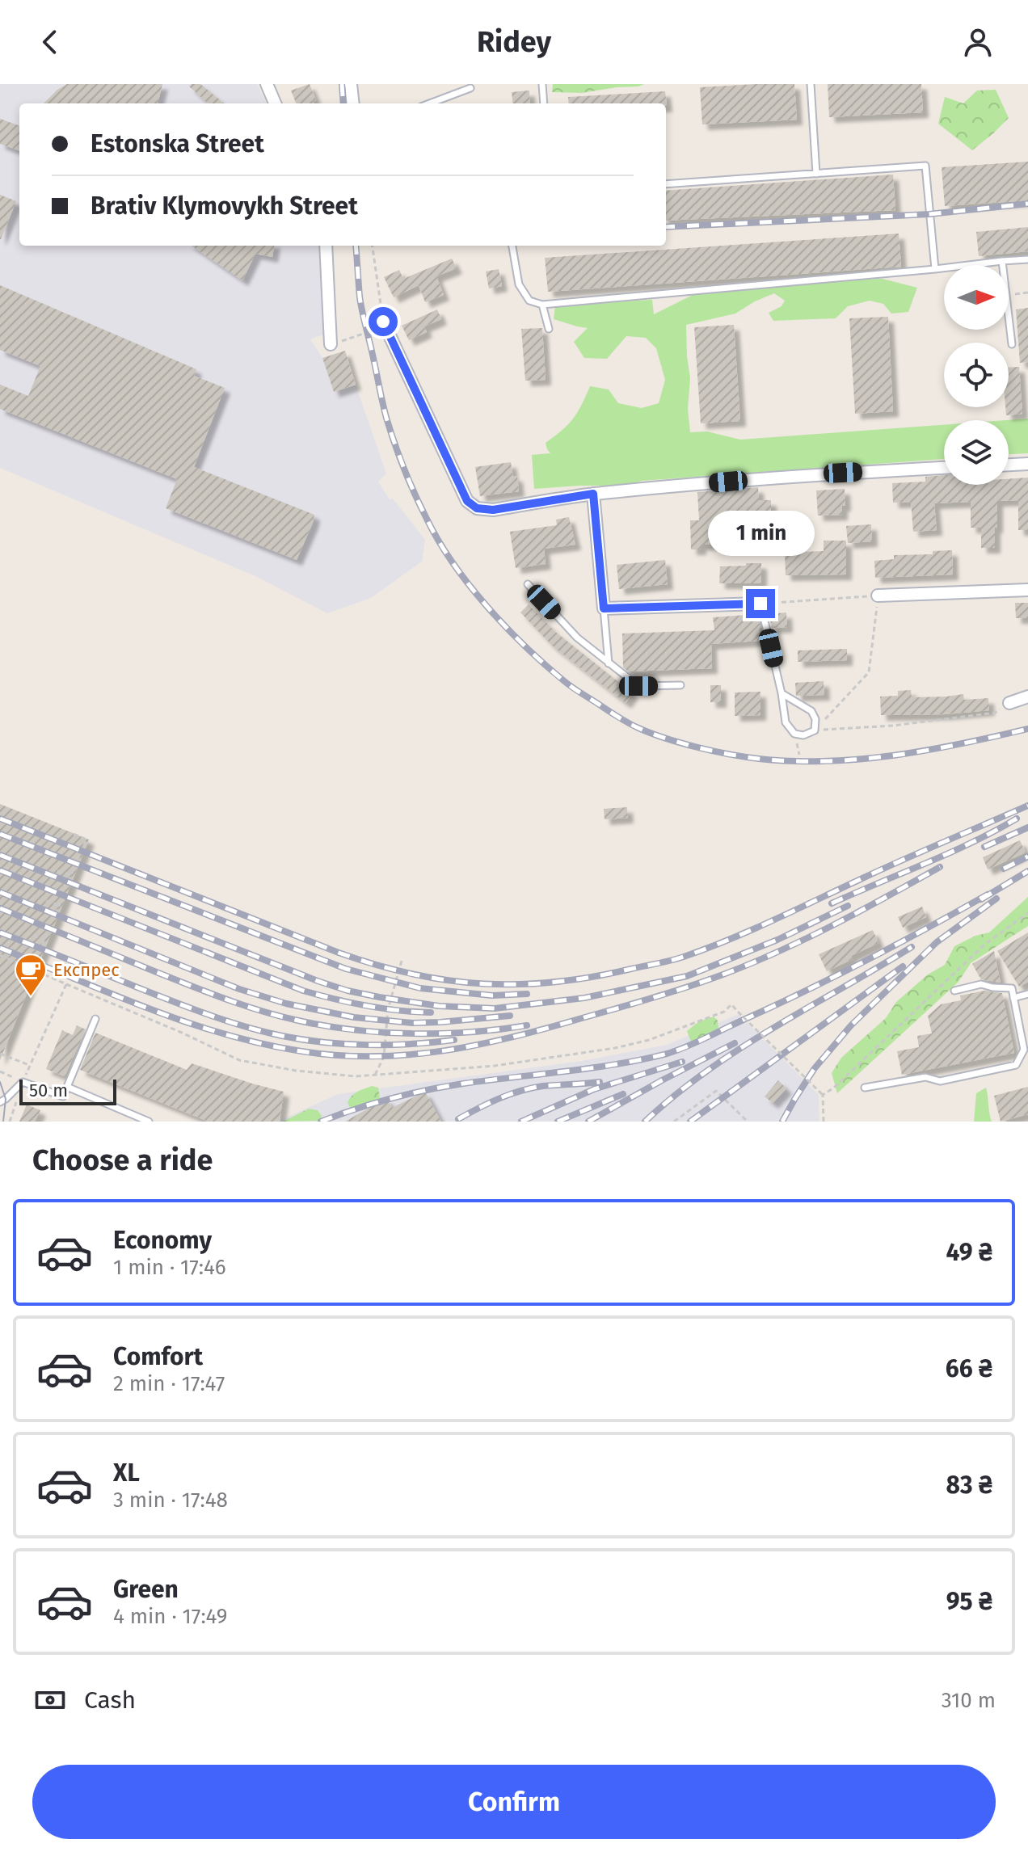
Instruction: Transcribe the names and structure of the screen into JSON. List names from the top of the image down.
{
  "places": {
    "cafe": ["Експрес"]
  },
  "scale_bar": "50 m",
  "north": "right",
  "page": {
    "header": "Ridey",
    "banner": ["Estonska Street", "Brativ Klymovykh Street"],
    "bubble": "1 min",
    "scale": "50 m",
    "heading": "Choose a ride",
    "list": [
      {
        "name": "Economy",
        "note": "1 min · 17:46",
        "value": "49 ₴"
      },
      {
        "name": "Comfort",
        "note": "2 min · 17:47",
        "value": "66 ₴"
      },
      {
        "name": "XL",
        "note": "3 min · 17:48",
        "value": "83 ₴"
      },
      {
        "name": "Green",
        "note": "4 min · 17:49",
        "value": "95 ₴"
      }
    ],
    "pay": ["Cash", "310 m"],
    "buttons": "Confirm"
  }
}
